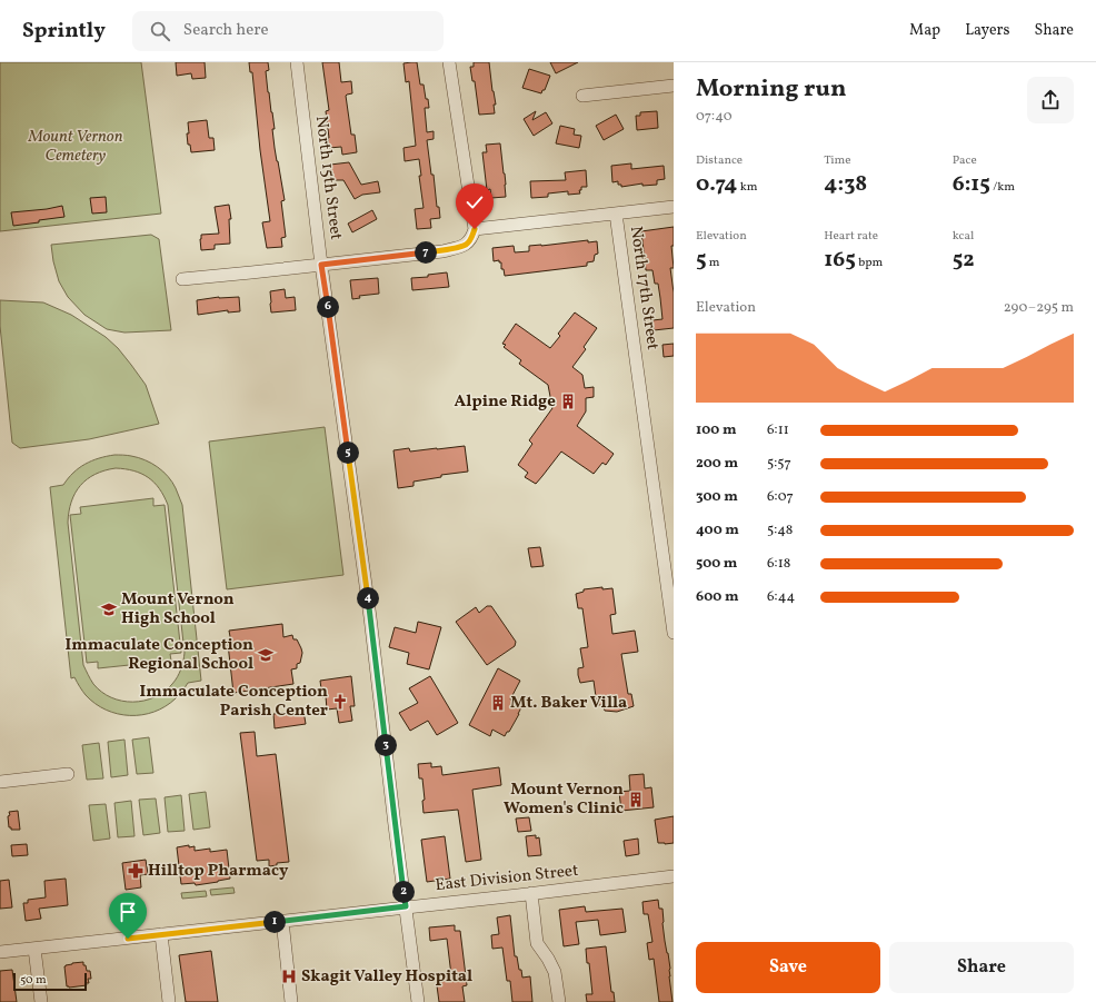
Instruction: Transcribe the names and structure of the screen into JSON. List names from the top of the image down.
{
  "streets": {
    "street": ["North 15th Street", "North 17th Street", "East Division Street"]
  },
  "crossings": [
    ["North 15th Street", "East Division Street"]
  ],
  "parks": ["Mount Vernon Cemetery"],
  "places": {
    "building": ["Alpine Ridge", "Mt. Baker Villa", "Mount Vernon Women's Clinic"],
    "school or university": ["Mount Vernon High School", "Immaculate Conception Regional School"],
    "church": ["Immaculate Conception Parish Center"],
    "pharmacy": ["Hilltop Pharmacy"],
    "hospital": ["Skagit Valley Hospital"]
  },
  "scale_bar": "50 m",
  "page": {
    "header": "Sprintly",
    "search": "Search here",
    "nav": ["Map", "Layers", "Share"],
    "heading": ["Morning run", "07:40"],
    "stats": [
      ["Distance", "0.74 km"],
      ["Time", "4:38"],
      ["Pace", "6:15 /km"],
      ["Elevation", "5 m"],
      ["Heart rate", "165 bpm"],
      ["kcal", "52"]
    ],
    "pins": [
      "7",
      "6",
      "5",
      "4",
      "3",
      "2",
      "1"
    ],
    "chart": ["Elevation", "290–295 m"],
    "list": [
      {
        "name": "100 m",
        "note": "6:11"
      },
      {
        "name": "200 m",
        "note": "5:57"
      },
      {
        "name": "300 m",
        "note": "6:07"
      },
      {
        "name": "400 m",
        "note": "5:48"
      },
      {
        "name": "500 m",
        "note": "6:18"
      },
      {
        "name": "600 m",
        "note": "6:44"
      }
    ],
    "buttons": ["Save", "Share"],
    "scale": "50 m"
  }
}
